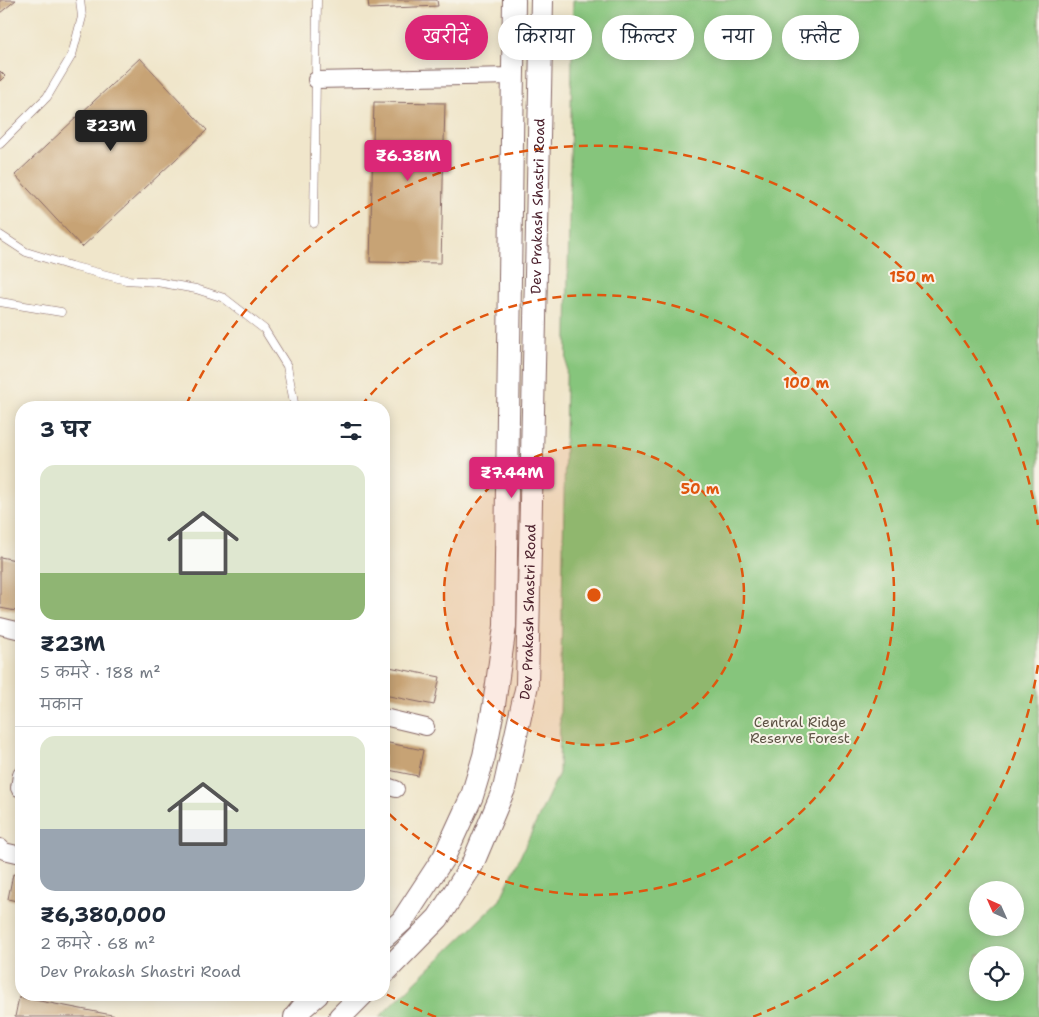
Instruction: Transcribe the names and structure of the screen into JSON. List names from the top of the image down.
{
  "streets": {
    "street": ["Dev Prakash Shastri Road"]
  },
  "parks": ["Central Ridge Reserve Forest"],
  "north": "top left",
  "page": {
    "chip": [
      "खरीदें",
      "किराया",
      "फ़िल्टर",
      "नया",
      "फ़्लैट"
    ],
    "price": ["₹23M", "₹6.38M", "₹7.44M"],
    "heading": "3 घर",
    "list": [
      {
        "name": "₹23M",
        "note": "5 कमरे · 188 m² · मकान"
      },
      {
        "name": "₹6,380,000",
        "note": "2 कमरे · 68 m² · Dev Prakash Shastri Road"
      }
    ]
  },
  "rings": ["150 m", "100 m", "50 m"]
}
